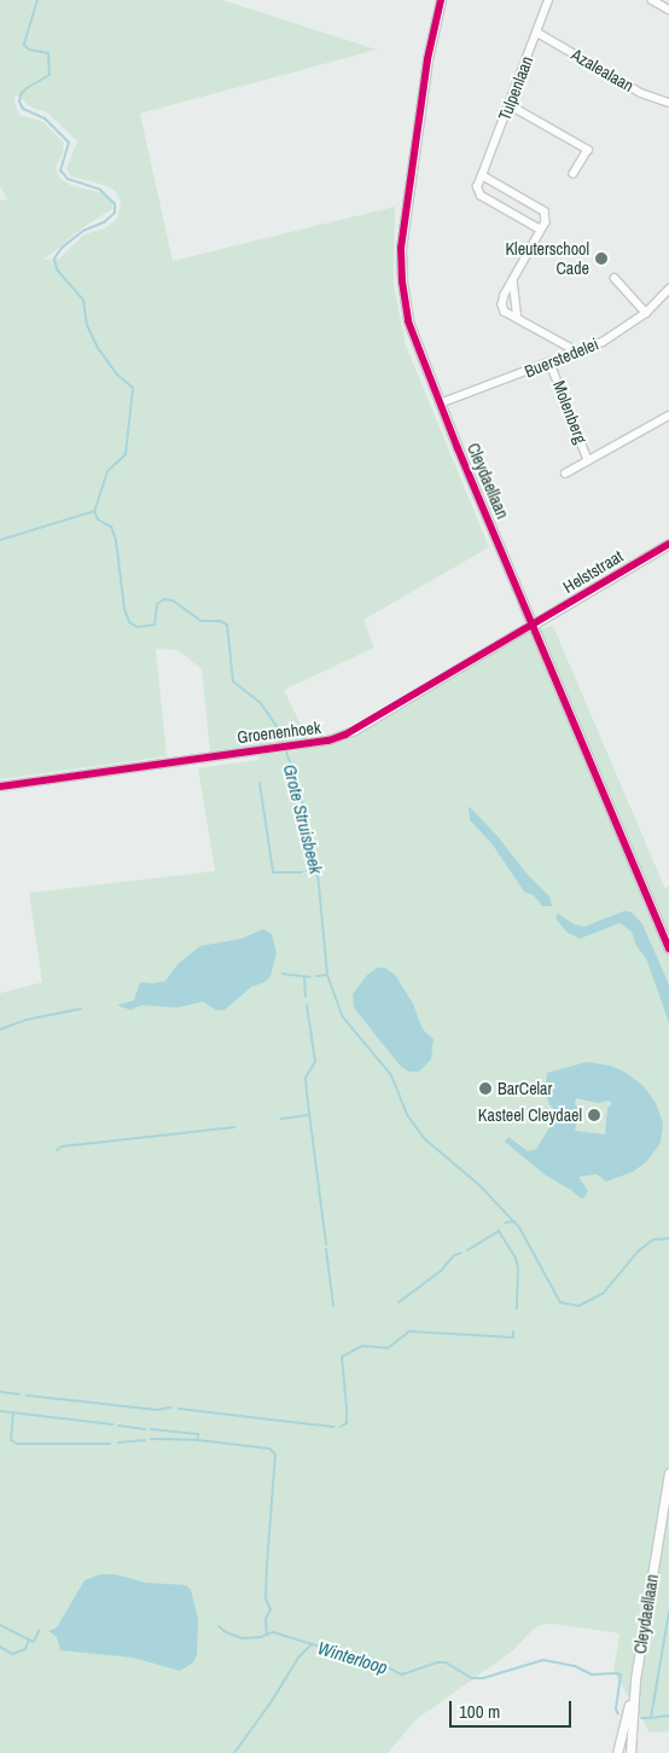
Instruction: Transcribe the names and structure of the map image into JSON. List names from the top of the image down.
{
  "streets": {
    "street": [
      "Azalealaan",
      "Tulpenlaan",
      "Buerstedelei",
      "Molenberg",
      "Cleydaellaan",
      "Helststraat",
      "Groenenhoek"
    ]
  },
  "crossings": [
    ["Azalealaan", "Tulpenlaan"],
    ["Buerstedelei", "Molenberg"],
    ["Buerstedelei", "Cleydaellaan"],
    ["Cleydaellaan", "Helststraat"],
    ["Cleydaellaan", "Groenenhoek"],
    ["Helststraat", "Groenenhoek"]
  ],
  "water": ["Grote Struisbeek", "Winterloop"],
  "places": ["Kleuterschool Cade", "BarCelar", "Kasteel Cleydael"],
  "scale_bar": "100 m"
}
